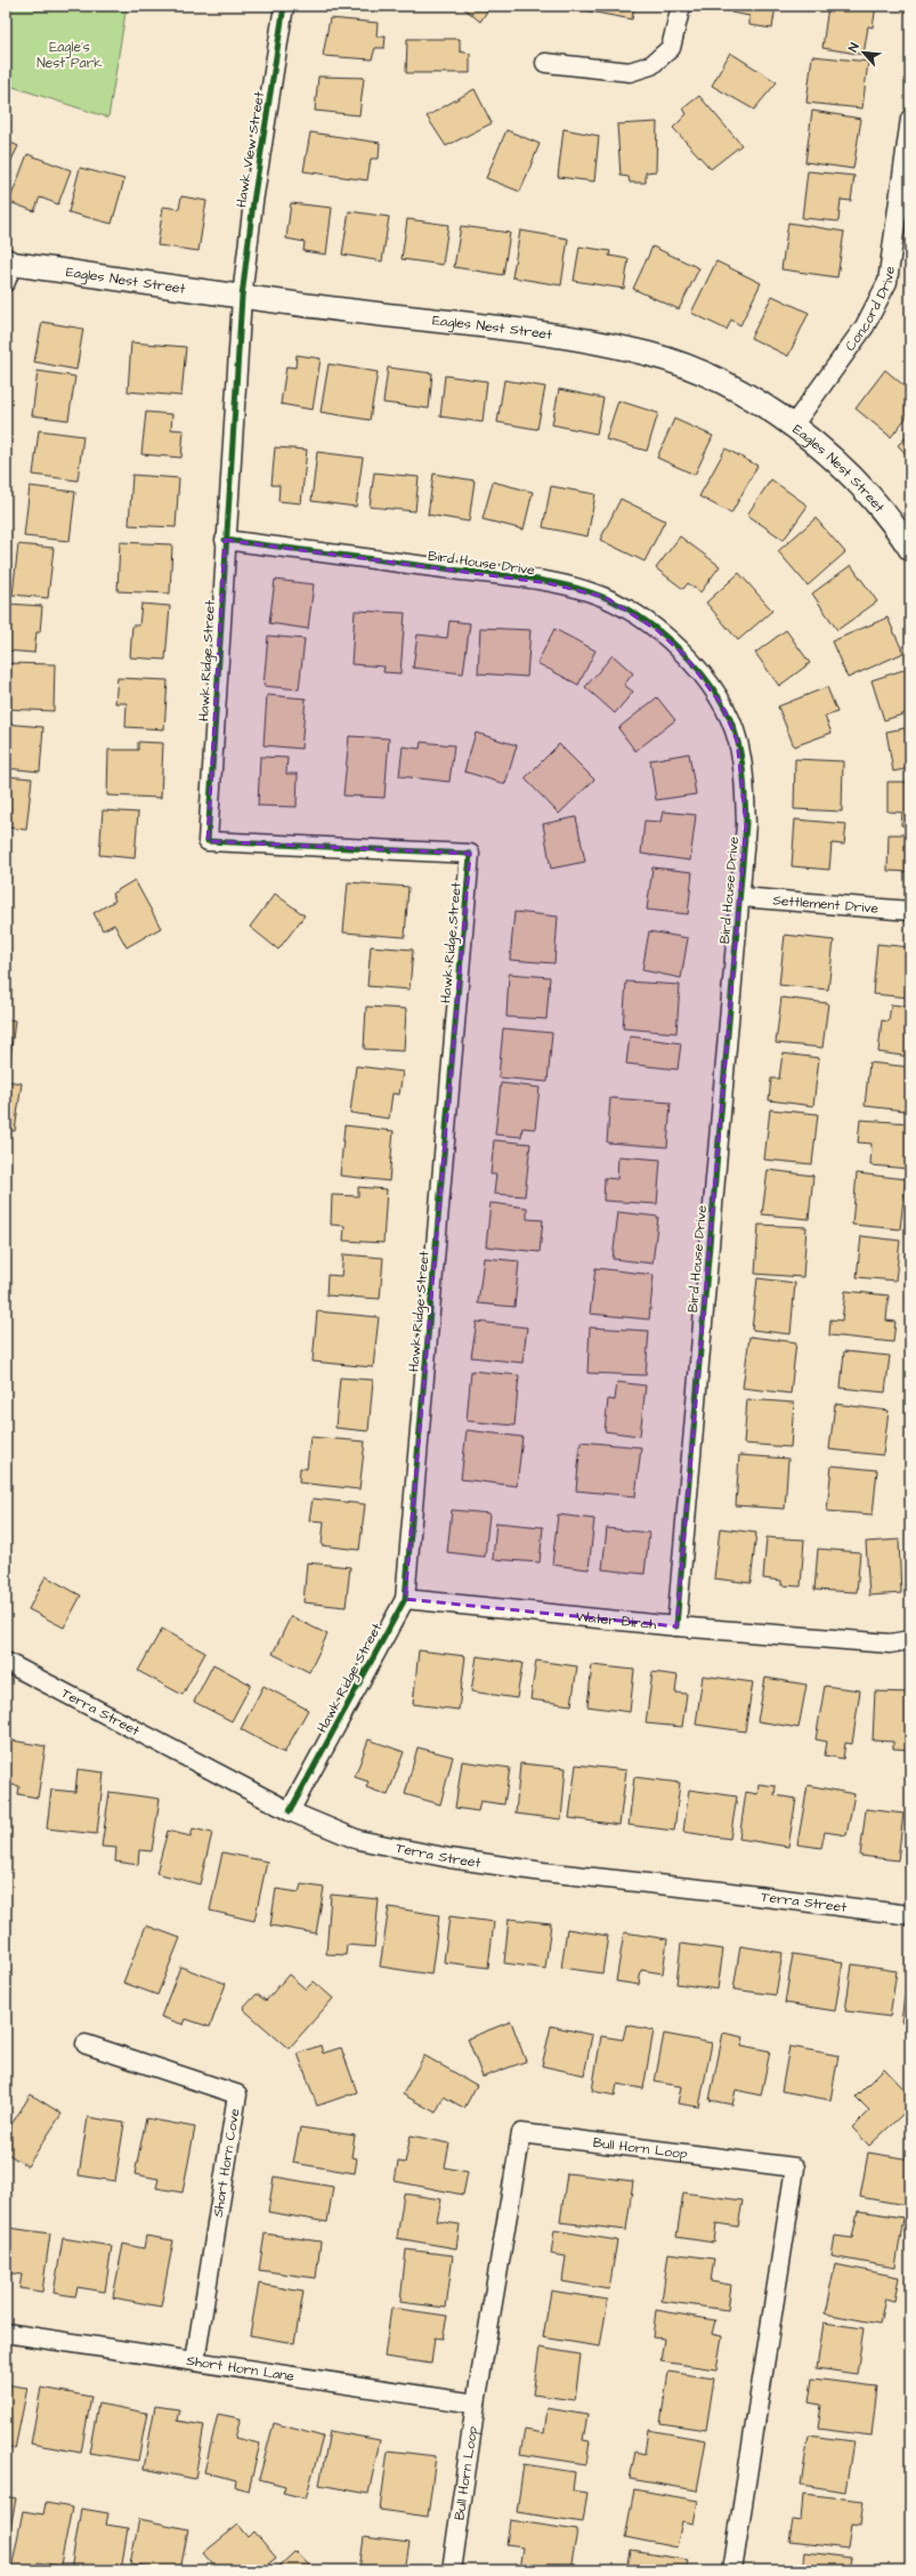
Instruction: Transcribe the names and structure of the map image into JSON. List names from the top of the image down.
{
  "streets": {
    "street": [
      "Hawk View Street",
      "Eagles Nest Street",
      "Concord Drive",
      "Bird House Drive",
      "Hawk Ridge Street",
      "Settlement Drive",
      "Water Birch",
      "Terra Street",
      "Bull Horn Loop",
      "Short Horn Cove",
      "Short Horn Lane"
    ]
  },
  "crossings": [
    ["Hawk View Street", "Eagles Nest Street"],
    ["Hawk View Street", "Hawk Ridge Street"],
    ["Eagles Nest Street", "Concord Drive"],
    ["Eagles Nest Street", "Hawk Ridge Street"],
    ["Bird House Drive", "Hawk Ridge Street"],
    ["Bird House Drive", "Settlement Drive"],
    ["Bird House Drive", "Water Birch"],
    ["Hawk Ridge Street", "Water Birch"],
    ["Hawk Ridge Street", "Terra Street"],
    ["Bull Horn Loop", "Short Horn Lane"],
    ["Short Horn Cove", "Short Horn Lane"]
  ],
  "parks": ["Eagle's Nest Park"],
  "north": "top left"
}
